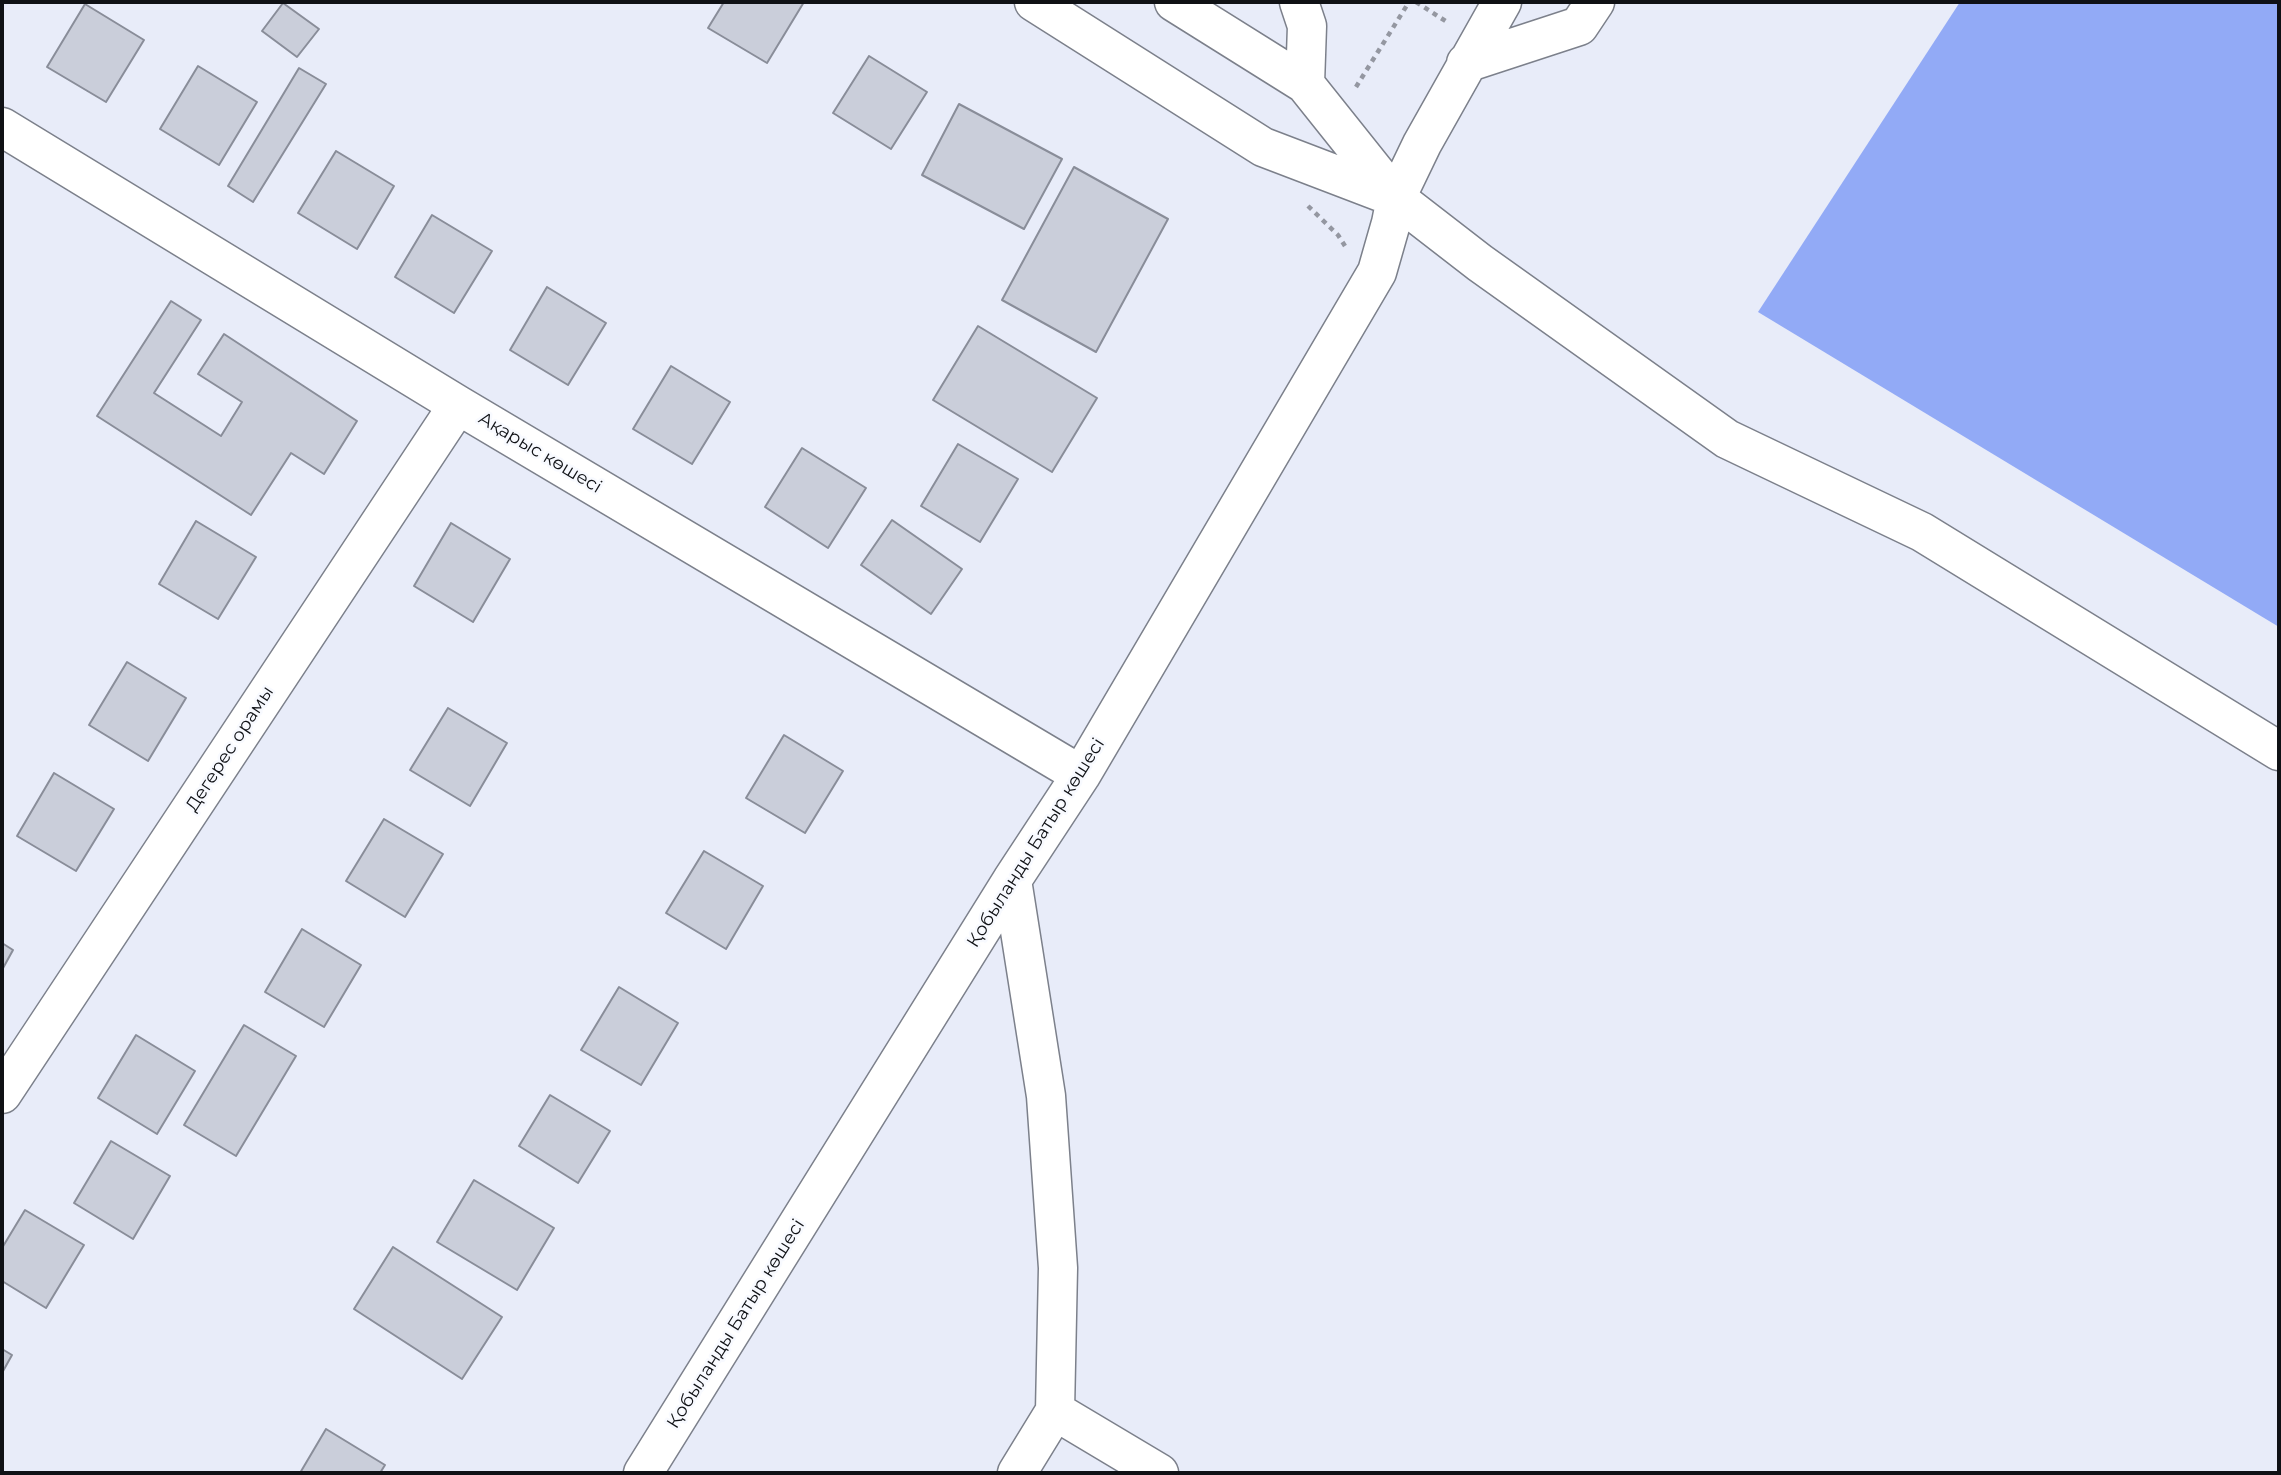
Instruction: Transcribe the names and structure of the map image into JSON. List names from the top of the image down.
{
  "streets": {
    "street": ["Ақарыс көшесі", "Дегерес орамы", "Қобыланды Батыр көшесі"]
  },
  "crossings": [
    ["Ақарыс көшесі", "Дегерес орамы"],
    ["Ақарыс көшесі", "Қобыланды Батыр көшесі"]
  ]
}
